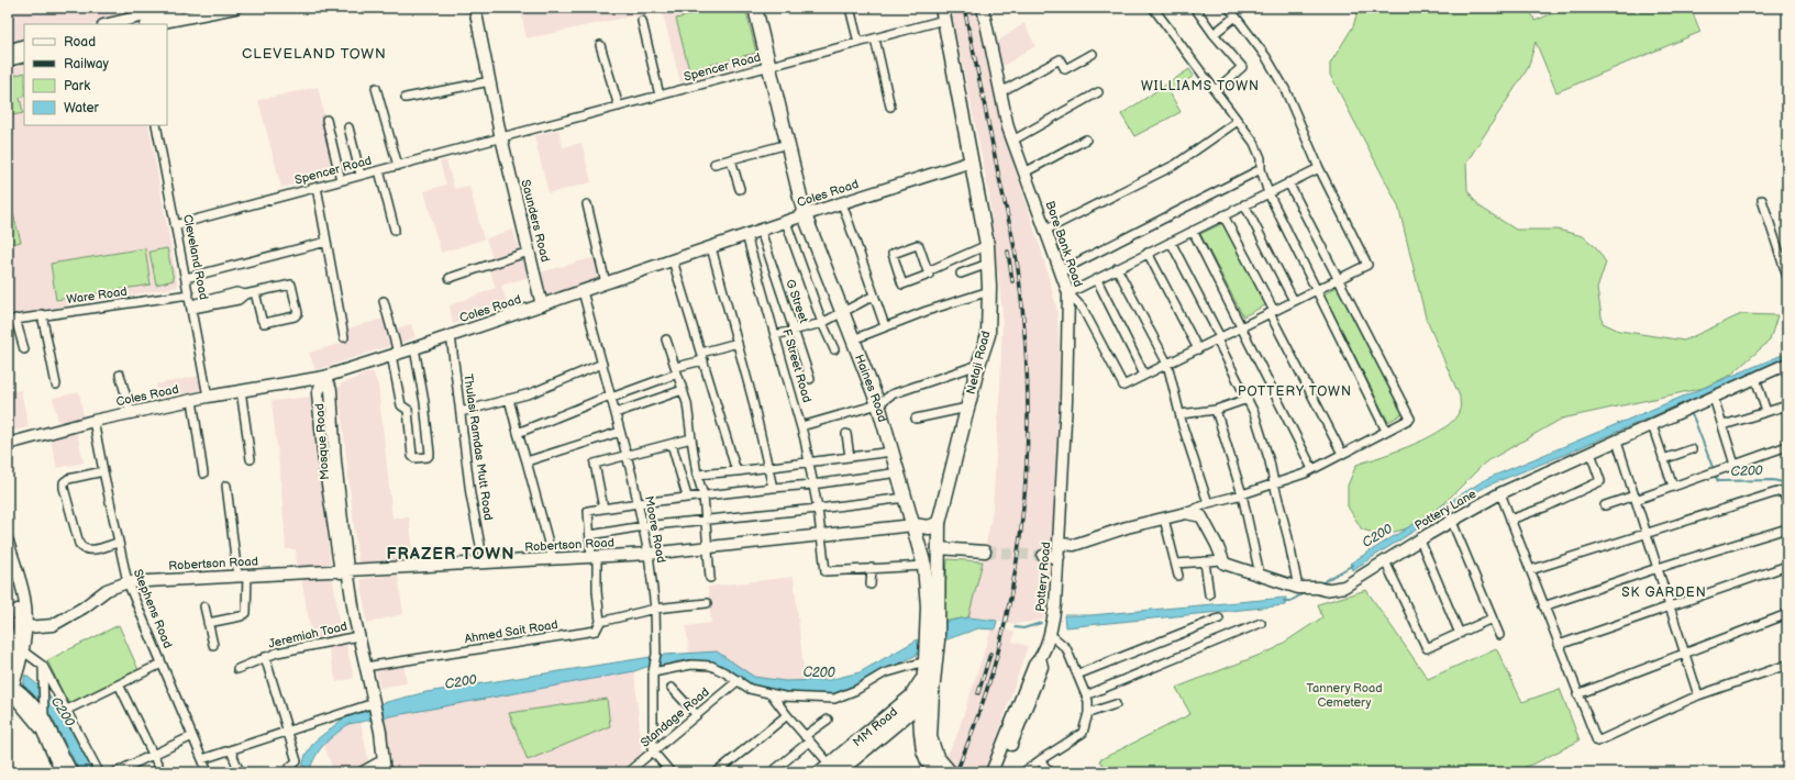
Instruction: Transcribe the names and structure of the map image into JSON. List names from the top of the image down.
{
  "streets": {
    "main road": ["Netaji Road", "Haines Road", "MM Road"],
    "street": [
      "Spencer Road",
      "Coles Road",
      "Saunders Road",
      "Bore Bank Road",
      "Cleveland Road",
      "Ware Road",
      "G Street",
      "F Street Road",
      "Mosque Road",
      "Thulasi Ramdas Mutt Road",
      "Pottery Lane",
      "Moore Road",
      "Robertson Road",
      "Pottery Road",
      "Stephens Road",
      "Ahmed Sait Road",
      "Jeremiah Toad",
      "Standage Road"
    ]
  },
  "crossings": [
    ["Spencer Road", "Saunders Road"],
    ["Spencer Road", "Cleveland Road"],
    ["Spencer Road", "Netaji Road"],
    ["Spencer Road", "Haines Road"],
    ["Coles Road", "Saunders Road"],
    ["Coles Road", "Cleveland Road"],
    ["Coles Road", "G Street"],
    ["Coles Road", "Netaji Road"],
    ["Coles Road", "F Street Road"],
    ["Coles Road", "Haines Road"],
    ["Coles Road", "Mosque Road"],
    ["Coles Road", "Thulasi Ramdas Mutt Road"],
    ["Coles Road", "Moore Road"],
    ["Coles Road", "Stephens Road"],
    ["Bore Bank Road", "Pottery Road"],
    ["Cleveland Road", "Ware Road"],
    ["Netaji Road", "Haines Road"],
    ["Netaji Road", "MM Road"],
    ["F Street Road", "Robertson Road"],
    ["Haines Road", "Robertson Road"],
    ["Haines Road", "MM Road"],
    ["Mosque Road", "Robertson Road"],
    ["Mosque Road", "Ahmed Sait Road"],
    ["Mosque Road", "Jeremiah Toad"],
    ["Thulasi Ramdas Mutt Road", "Robertson Road"],
    ["Moore Road", "Robertson Road"],
    ["Moore Road", "Ahmed Sait Road"],
    ["Moore Road", "Standage Road"],
    ["Robertson Road", "Stephens Road"]
  ],
  "districts": [
    "CLEVELAND TOWN",
    "WILLIAMS TOWN",
    "POTTERY TOWN",
    "FRAZER TOWN",
    "SK GARDEN"
  ],
  "water": ["C200"],
  "parks": ["Tannery Road Cemetery"],
  "legend": [
    "Road",
    "Railway",
    "Park",
    "Water"
  ]
}
